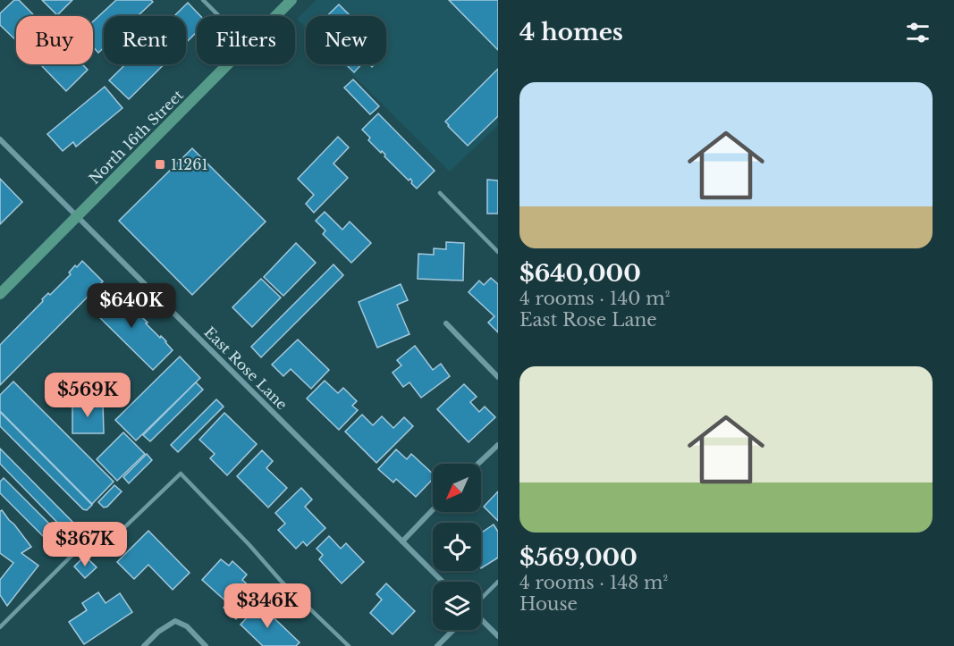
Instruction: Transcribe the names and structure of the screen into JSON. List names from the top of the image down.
{
  "streets": {
    "main road": ["North 16th Street"],
    "street": ["East Rose Lane"]
  },
  "crossings": [
    ["North 16th Street", "East Rose Lane"]
  ],
  "places": {
    "transit": ["11261"]
  },
  "north": "bottom left",
  "page": {
    "heading": "4 homes",
    "chip": [
      "Buy",
      "Rent",
      "Filters",
      "New"
    ],
    "list": [
      {
        "name": "$640,000",
        "note": "4 rooms · 140 m² · East Rose Lane"
      },
      {
        "name": "$569,000",
        "note": "4 rooms · 148 m² · House"
      }
    ],
    "price": [
      "$640K",
      "$569K",
      "$367K",
      "$346K"
    ]
  }
}
